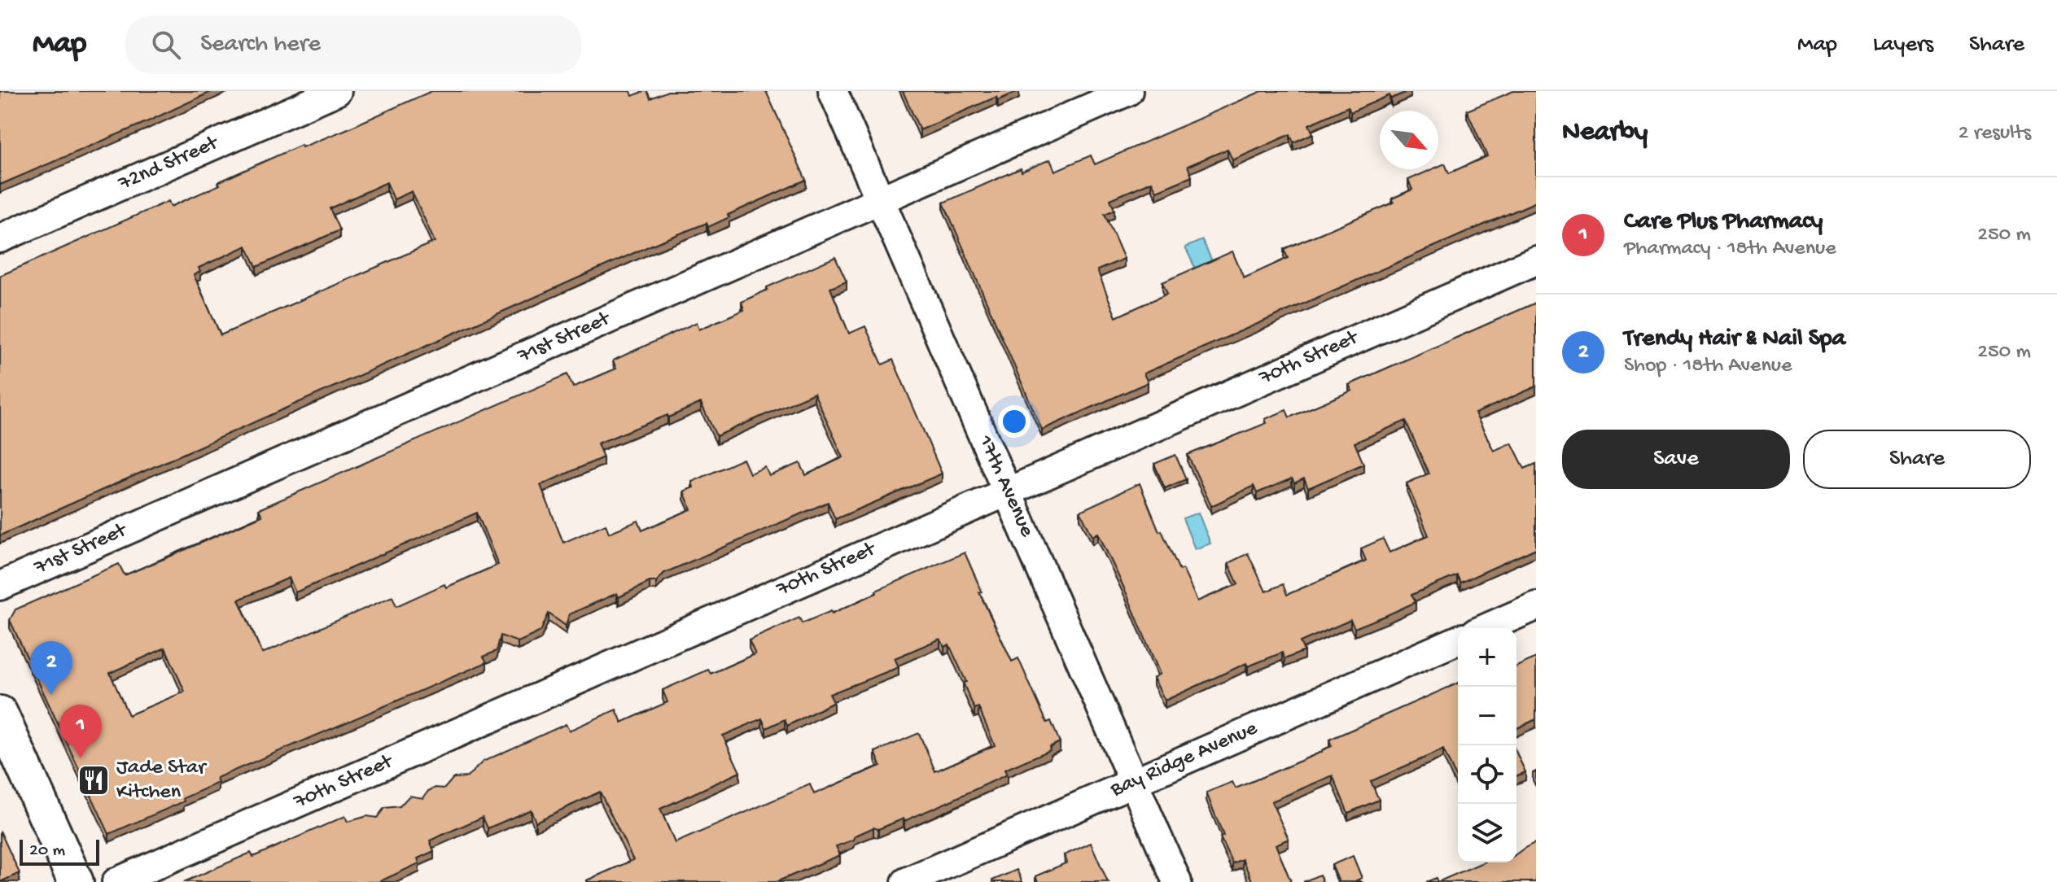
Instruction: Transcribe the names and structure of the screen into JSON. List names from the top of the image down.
{
  "streets": {
    "street": [
      "72nd Street",
      "71st Street",
      "70th Street",
      "17th Avenue",
      "Bay Ridge Avenue"
    ]
  },
  "crossings": [
    ["71st Street", "17th Avenue"],
    ["70th Street", "17th Avenue"],
    ["17th Avenue", "Bay Ridge Avenue"]
  ],
  "places": {
    "restaurant": ["Jade Star Kitchen"]
  },
  "scale_bar": "20 m",
  "north": "bottom right",
  "page": {
    "header": "Map",
    "search": "Search here",
    "nav": ["Map", "Layers", "Share"],
    "heading": ["Nearby", "2 results"],
    "list": [
      {
        "mark": "1",
        "name": "Care Plus Pharmacy",
        "note": "Pharmacy · 18th Avenue",
        "value": "250 m"
      },
      {
        "mark": "2",
        "name": "Trendy Hair & Nail Spa",
        "note": "Shop · 18th Avenue",
        "value": "250 m"
      }
    ],
    "buttons": ["Save", "Share"],
    "map_buttons": ["+", "−"],
    "pins": ["2", "1"],
    "scale": "20 m"
  }
}
